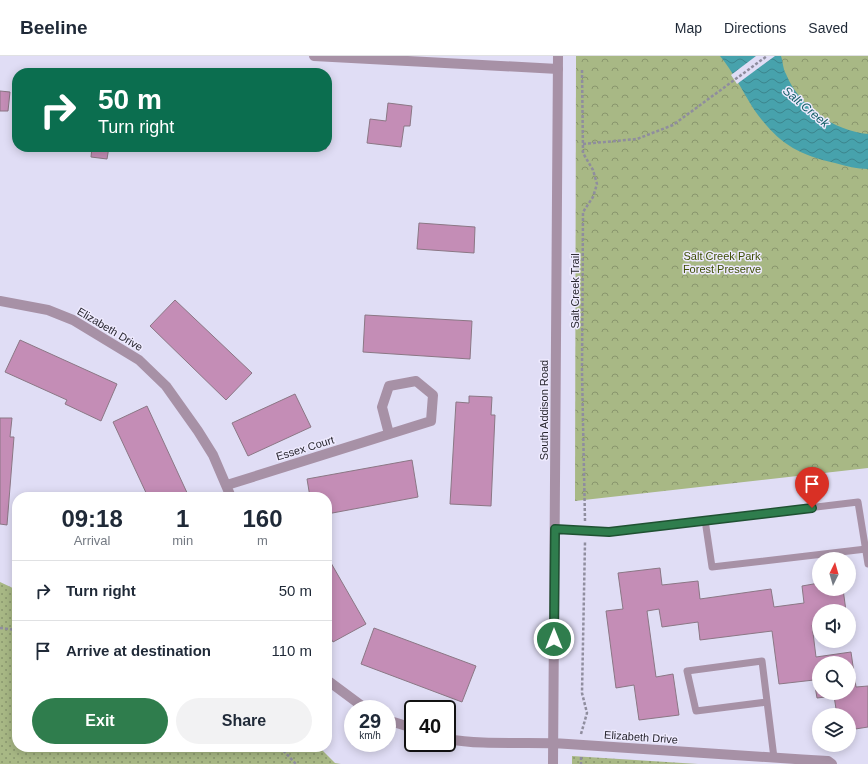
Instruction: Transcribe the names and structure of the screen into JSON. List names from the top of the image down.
{
  "streets": {
    "street": ["Elizabeth Drive", "South Addison Road", "Essex Court"],
    "path": ["Salt Creek Trail"]
  },
  "crossings": [
    ["Elizabeth Drive", "South Addison Road"],
    ["Elizabeth Drive", "Essex Court"]
  ],
  "water": ["Salt Creek"],
  "parks": ["Salt Creek Park Forest Preserve"],
  "north": "top",
  "page": {
    "header": "Beeline",
    "nav": ["Map", "Directions", "Saved"],
    "turn": ["50 m", "Turn right"],
    "eta": [
      "09:18",
      "Arrival",
      "1",
      "min",
      "160",
      "m"
    ],
    "list": [
      {
        "name": "Turn right",
        "value": "50 m"
      },
      {
        "name": "Arrive at destination",
        "value": "110 m"
      }
    ],
    "buttons": ["Exit", "Share"],
    "speed": "29 km/h",
    "limit": "40"
  }
}
